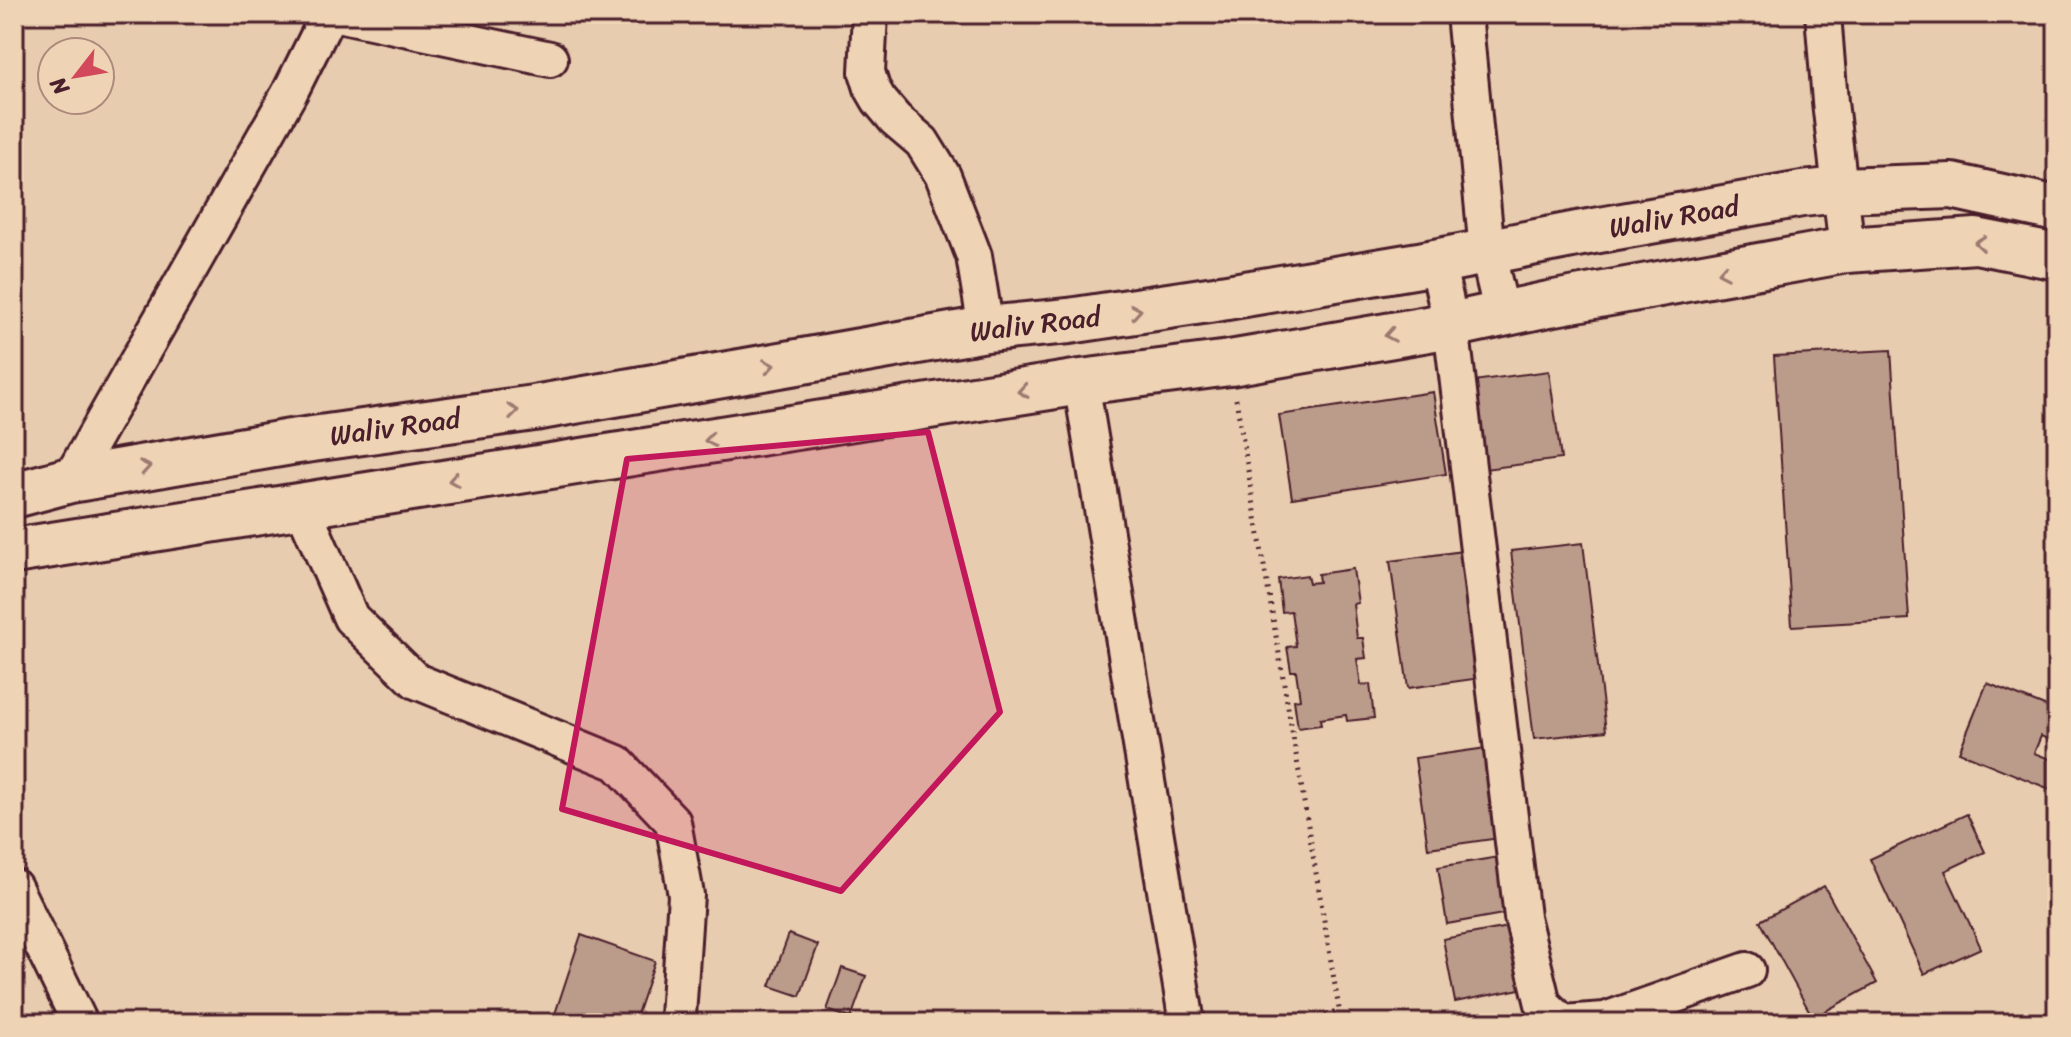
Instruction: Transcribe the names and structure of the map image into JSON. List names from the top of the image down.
{
  "streets": {
    "main road": ["Waliv Road"]
  },
  "north": "bottom left"
}
